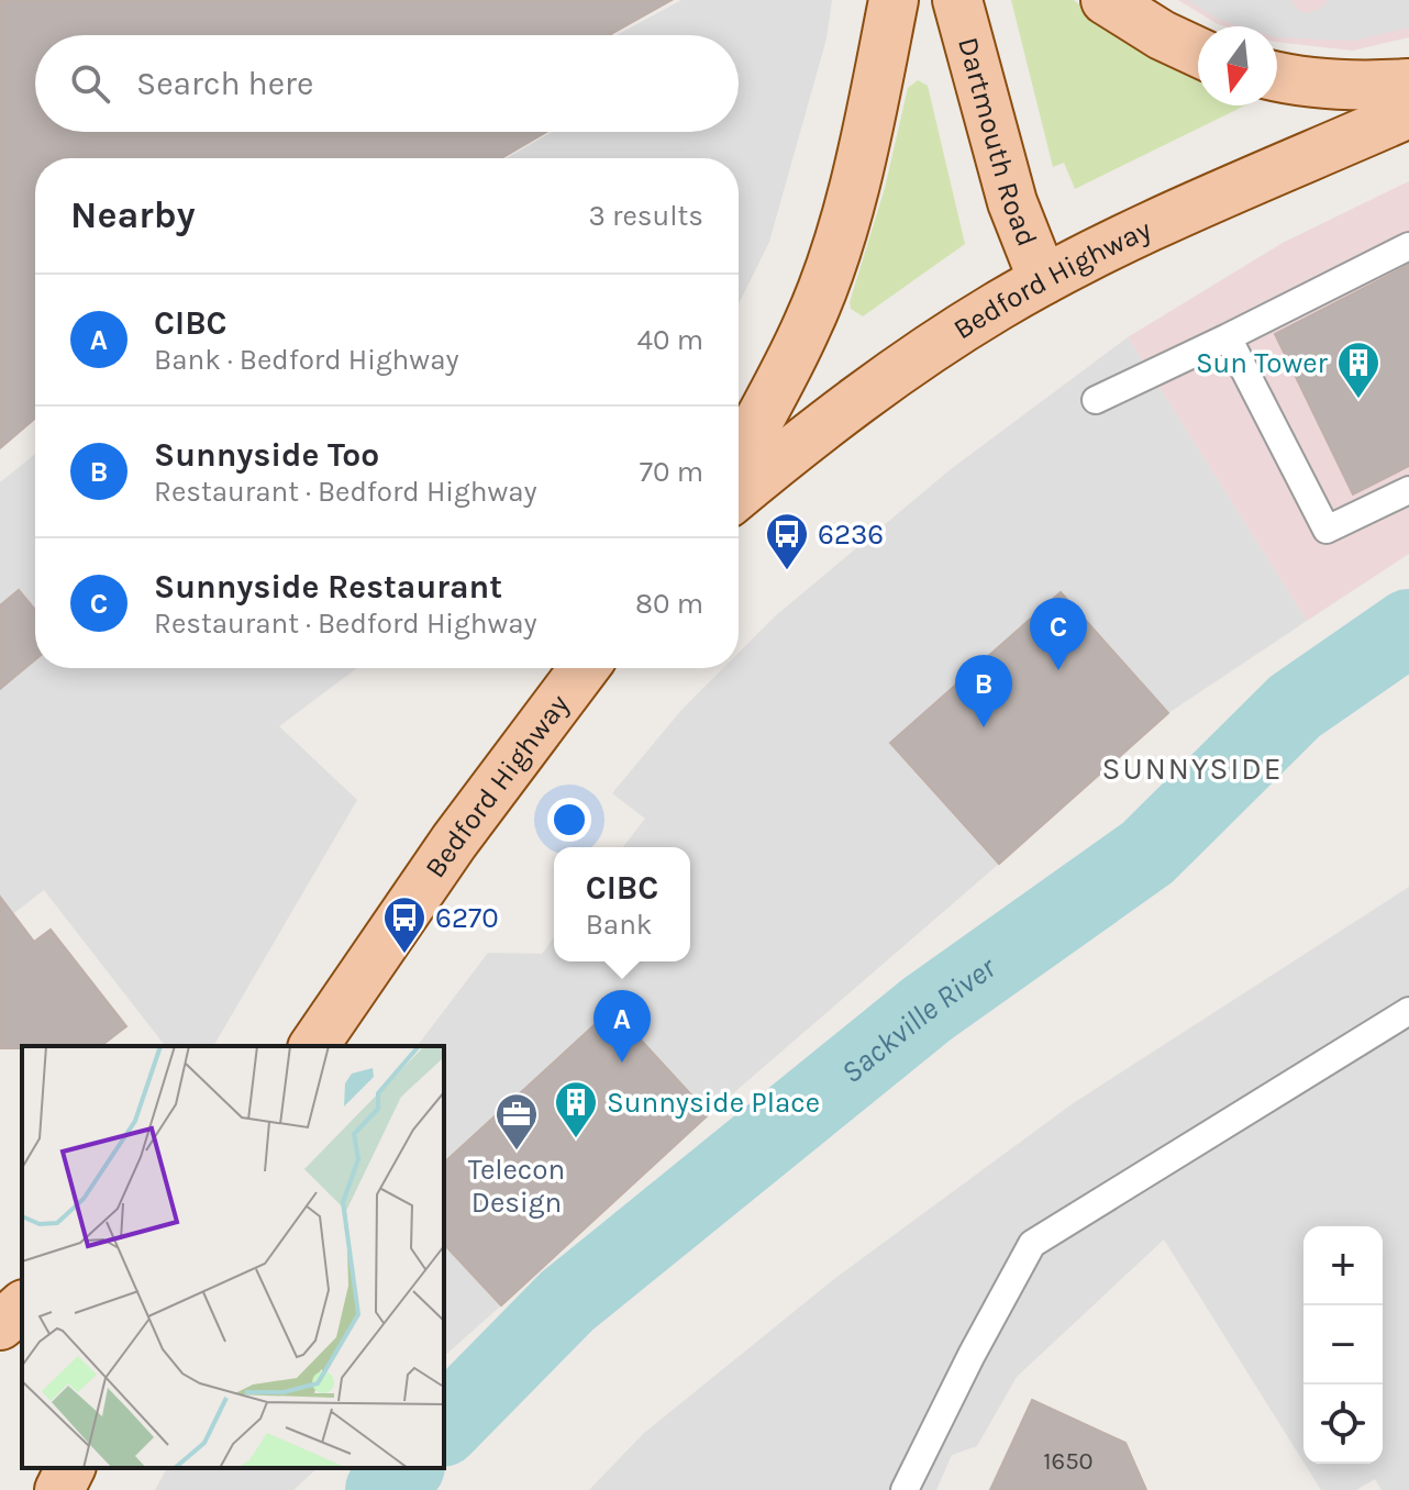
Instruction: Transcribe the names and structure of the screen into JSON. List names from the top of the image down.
{
  "streets": {
    "main road": ["Dartmouth Road", "Bedford Highway"]
  },
  "crossings": [
    ["Dartmouth Road", "Bedford Highway"]
  ],
  "districts": ["SUNNYSIDE"],
  "water": ["Sackville River"],
  "places": {
    "building": ["Sun Tower", "Sunnyside Place"],
    "bus stop": ["6236", "6270"],
    "office": ["Telecon Design"]
  },
  "house_numbers": ["1650"],
  "north": "bottom",
  "page": {
    "search": "Search here",
    "heading": ["Nearby", "3 results"],
    "list": [
      {
        "mark": "A",
        "name": "CIBC",
        "note": "Bank · Bedford Highway",
        "value": "40 m"
      },
      {
        "mark": "B",
        "name": "Sunnyside Too",
        "note": "Restaurant · Bedford Highway",
        "value": "70 m"
      },
      {
        "mark": "C",
        "name": "Sunnyside Restaurant",
        "note": "Restaurant · Bedford Highway",
        "value": "80 m"
      }
    ],
    "pins": ["C", "B", "A"],
    "popup": ["CIBC", "Bank"],
    "map_buttons": ["+", "−"]
  }
}
